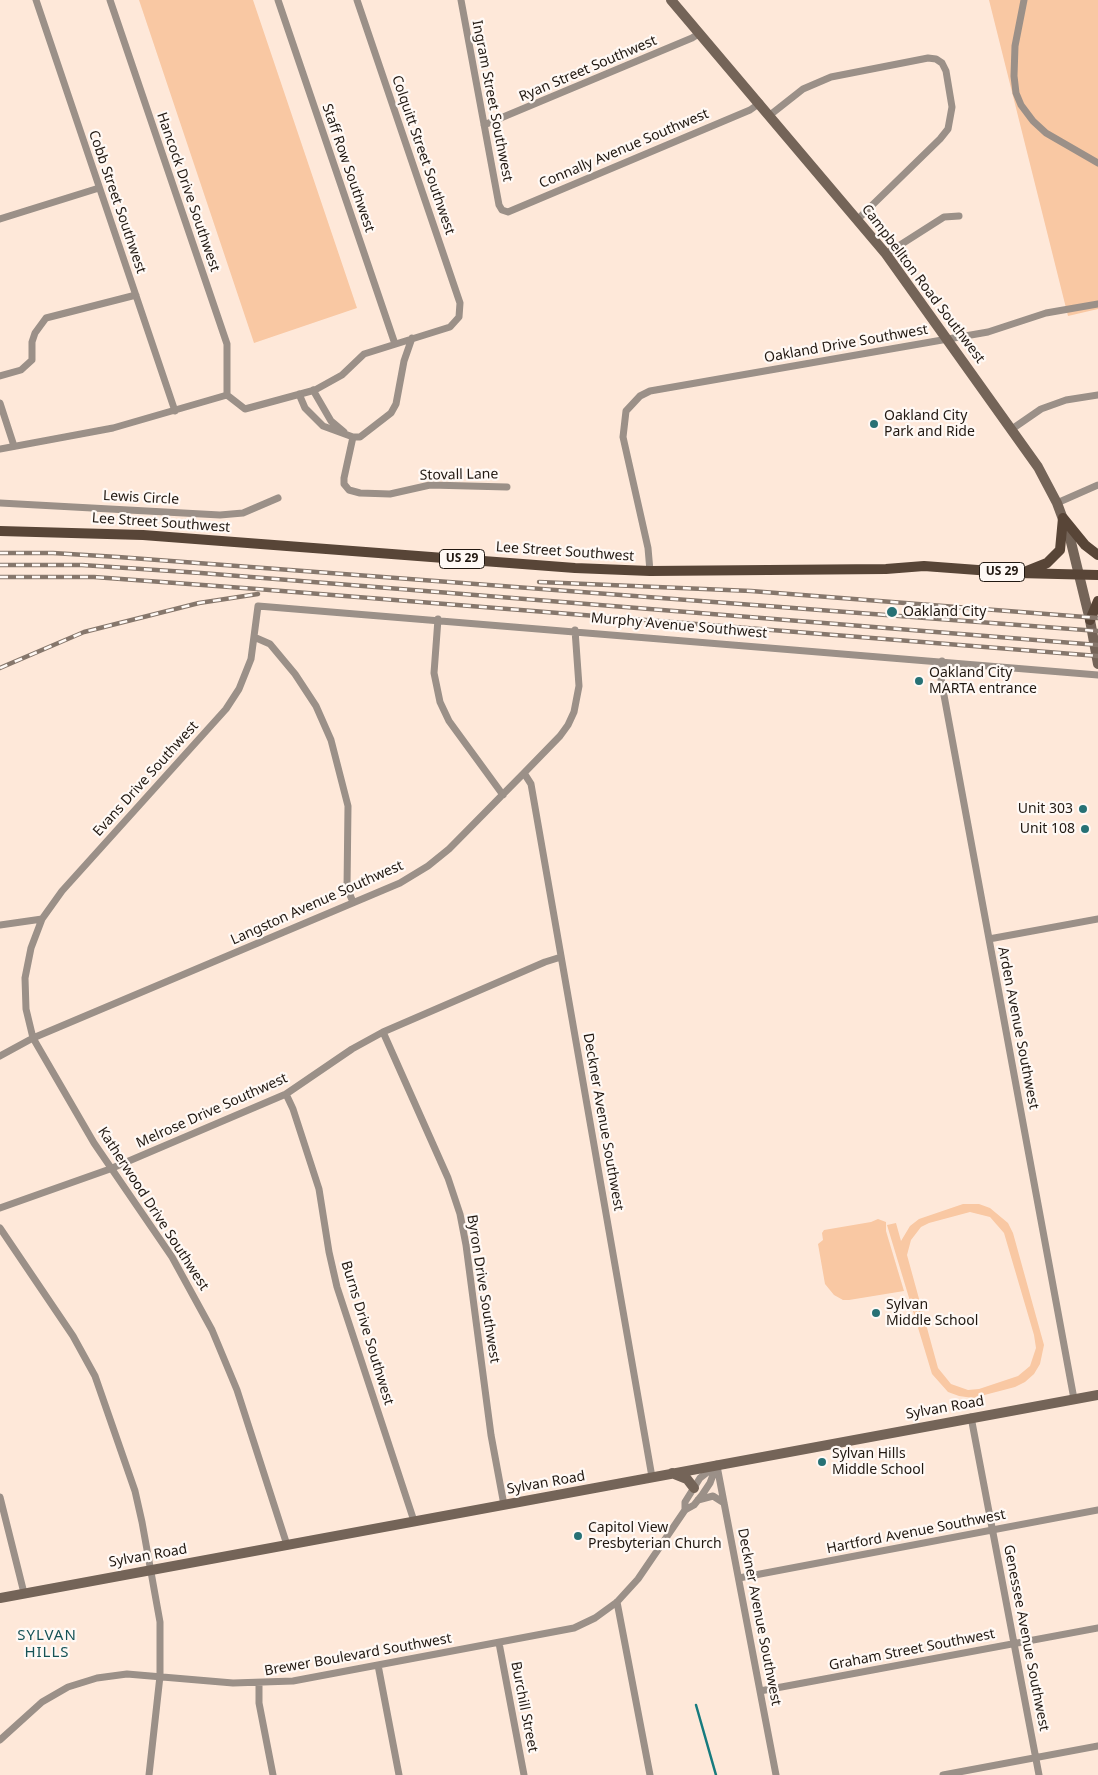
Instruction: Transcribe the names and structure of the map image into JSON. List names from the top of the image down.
{
  "streets": {
    "main road": [
      "Campbellton Road Southwest",
      "Lee Street Southwest",
      "US 29",
      "Sylvan Road"
    ],
    "street": [
      "Ryan Street Southwest",
      "Ingram Street Southwest",
      "Connally Avenue Southwest",
      "Colquitt Street Southwest",
      "Staff Row Southwest",
      "Hancock Drive Southwest",
      "Cobb Street Southwest",
      "Oakland Drive Southwest",
      "Stovall Lane",
      "Lewis Circle",
      "Murphy Avenue Southwest",
      "Evans Drive Southwest",
      "Langston Avenue Southwest",
      "Arden Avenue Southwest",
      "Melrose Drive Southwest",
      "Deckner Avenue Southwest",
      "Katherwood Drive Southwest",
      "Byron Drive Southwest",
      "Burns Drive Southwest",
      "Hartford Avenue Southwest",
      "Genessee Avenue Southwest",
      "Graham Street Southwest",
      "Brewer Boulevard Southwest",
      "Burchill Street"
    ]
  },
  "crossings": [
    ["Ryan Street Southwest", "Ingram Street Southwest"],
    ["Ryan Street Southwest", "Campbellton Road Southwest"],
    ["Ingram Street Southwest", "Connally Avenue Southwest"],
    ["Connally Avenue Southwest", "Campbellton Road Southwest"],
    ["Campbellton Road Southwest", "Oakland Drive Southwest"],
    ["Campbellton Road Southwest", "Lee Street Southwest"],
    ["Oakland Drive Southwest", "Lee Street Southwest"],
    ["Murphy Avenue Southwest", "Evans Drive Southwest"],
    ["Murphy Avenue Southwest", "Langston Avenue Southwest"],
    ["Murphy Avenue Southwest", "Arden Avenue Southwest"],
    ["Evans Drive Southwest", "Katherwood Drive Southwest"],
    ["Langston Avenue Southwest", "Deckner Avenue Southwest"],
    ["Langston Avenue Southwest", "Katherwood Drive Southwest"],
    ["Arden Avenue Southwest", "Sylvan Road"],
    ["Melrose Drive Southwest", "Deckner Avenue Southwest"],
    ["Melrose Drive Southwest", "Katherwood Drive Southwest"],
    ["Melrose Drive Southwest", "Byron Drive Southwest"],
    ["Melrose Drive Southwest", "Burns Drive Southwest"],
    ["Deckner Avenue Southwest", "Sylvan Road"],
    ["Deckner Avenue Southwest", "Hartford Avenue Southwest"],
    ["Deckner Avenue Southwest", "Graham Street Southwest"],
    ["Deckner Avenue Southwest", "Brewer Boulevard Southwest"],
    ["Katherwood Drive Southwest", "Sylvan Road"],
    ["Byron Drive Southwest", "Sylvan Road"],
    ["Burns Drive Southwest", "Sylvan Road"],
    ["Sylvan Road", "Genessee Avenue Southwest"],
    ["Sylvan Road", "Brewer Boulevard Southwest"],
    ["Hartford Avenue Southwest", "Genessee Avenue Southwest"],
    ["Genessee Avenue Southwest", "Graham Street Southwest"],
    ["Brewer Boulevard Southwest", "Burchill Street"]
  ],
  "districts": ["SYLVAN HILLS"],
  "places": [
    "Oakland City Park and Ride",
    "Oakland City",
    "Oakland City MARTA entrance",
    "Unit 303",
    "Unit 108",
    "Sylvan Middle School",
    "Sylvan Hills Middle School",
    "Capitol View Presbyterian Church"
  ]
}
